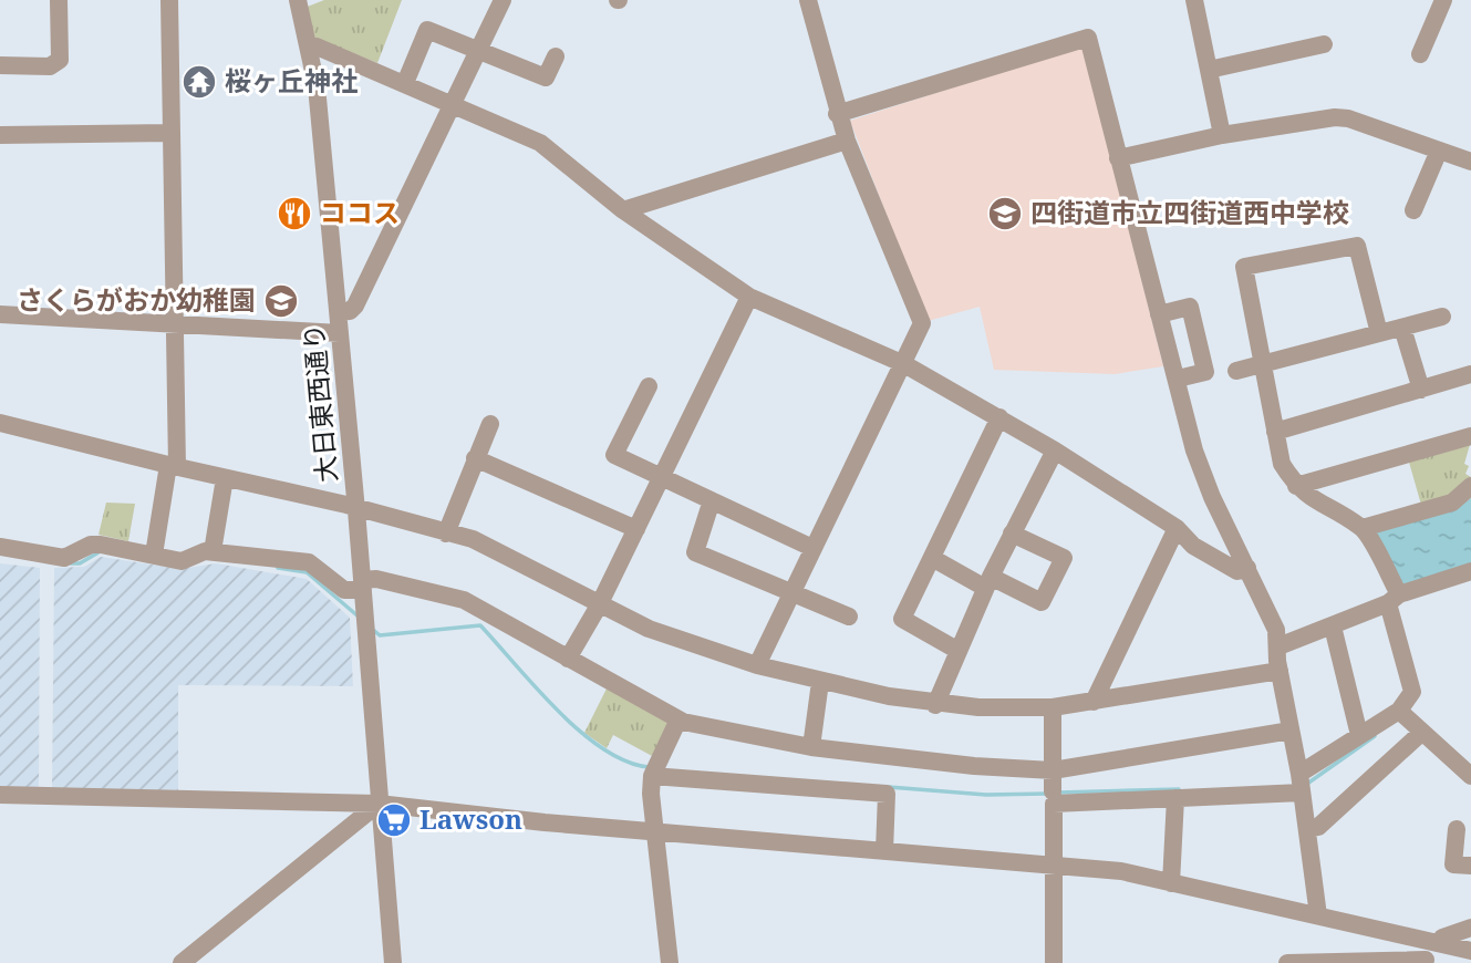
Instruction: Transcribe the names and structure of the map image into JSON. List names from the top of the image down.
{
  "streets": {
    "street": ["大日東西通り"]
  },
  "places": {
    "temple": ["桜ヶ丘神社"],
    "restaurant": ["ココス"],
    "school or university": ["四街道市立四街道西中学校", "さくらがおか幼稚園"],
    "supermarket": ["Lawson"]
  }
}
